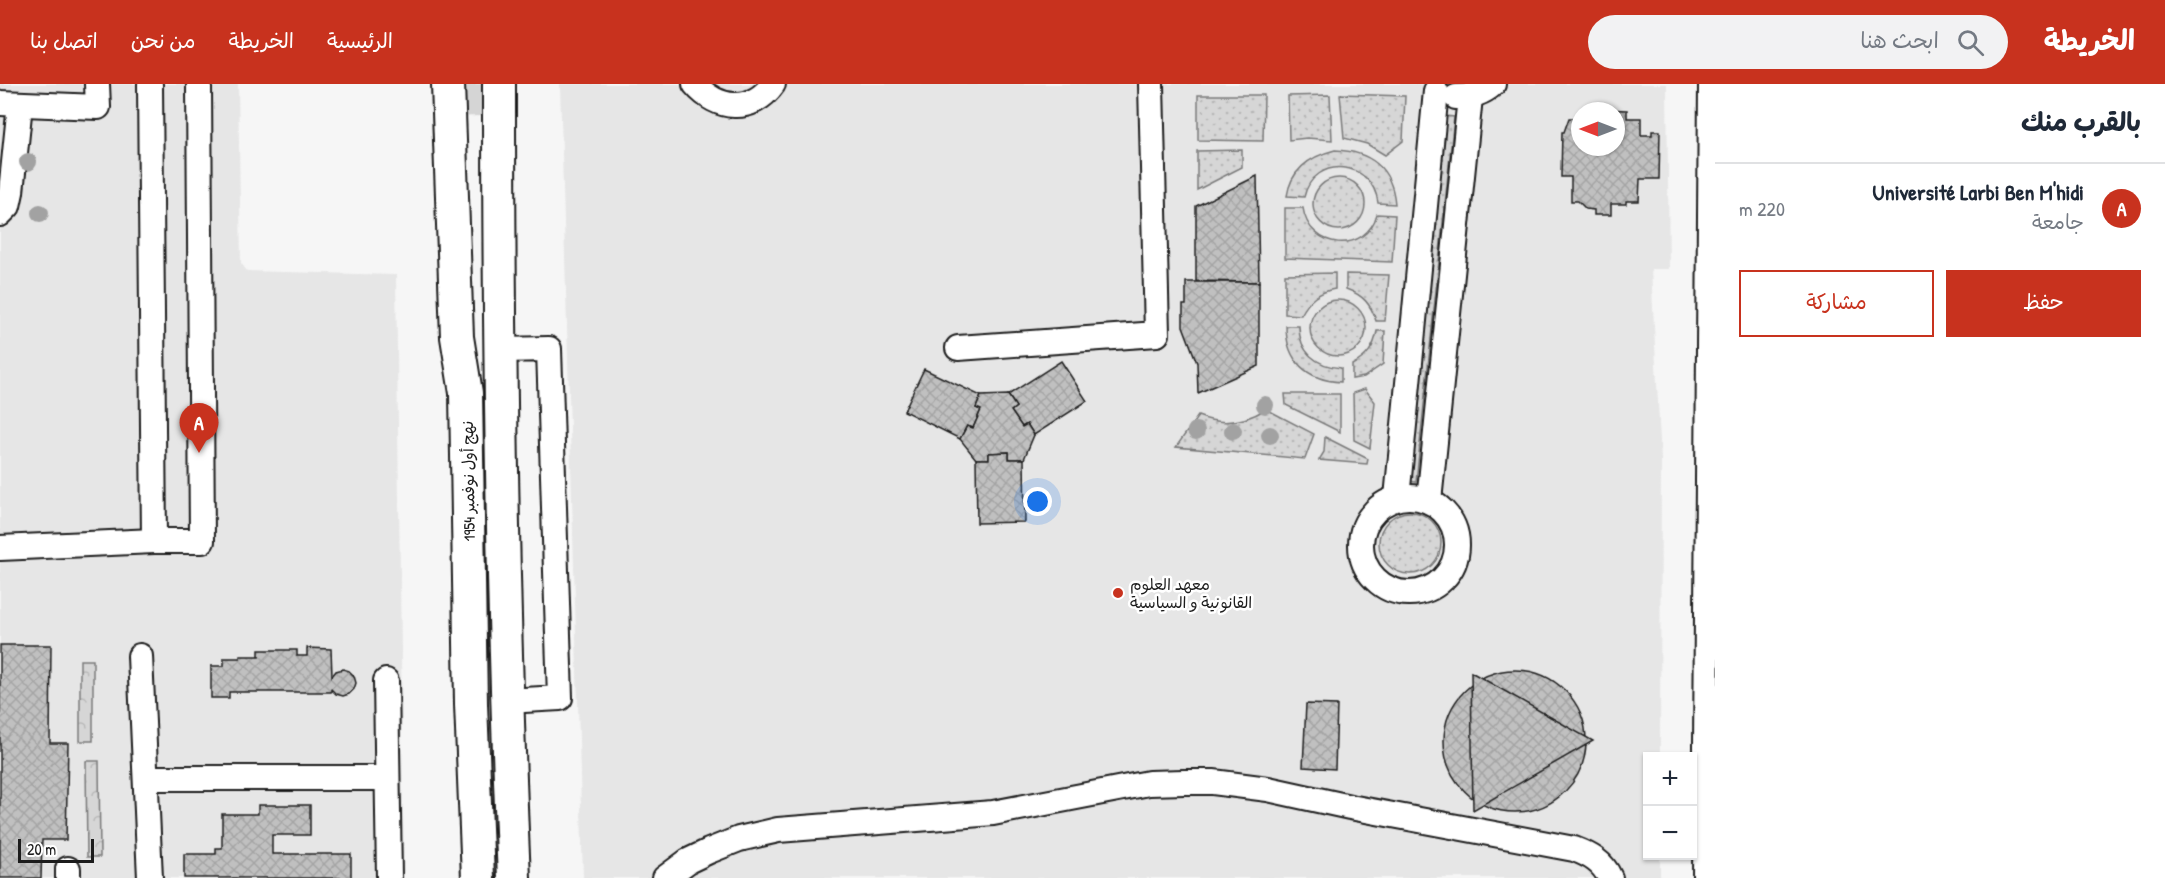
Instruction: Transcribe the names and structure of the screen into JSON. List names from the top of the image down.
{
  "streets": {
    "main road": ["نهج أول نوفمبر 1954"]
  },
  "places": ["معهد العلوم القانونية و السياسية"],
  "scale_bar": "20 m",
  "north": "left",
  "page": {
    "header": "الخريطة",
    "search": "ابحث هنا",
    "nav": [
      "الرئيسية",
      "الخريطة",
      "من نحن",
      "اتصل بنا"
    ],
    "heading": "بالقرب منك",
    "list": [
      {
        "mark": "A",
        "name": "Université Larbi Ben M'hidi",
        "note": "جامعة",
        "value": "220 m"
      }
    ],
    "buttons": ["حفظ", "مشاركة"],
    "pins": "A",
    "map_buttons": ["+", "−"],
    "scale": "20 m"
  }
}
